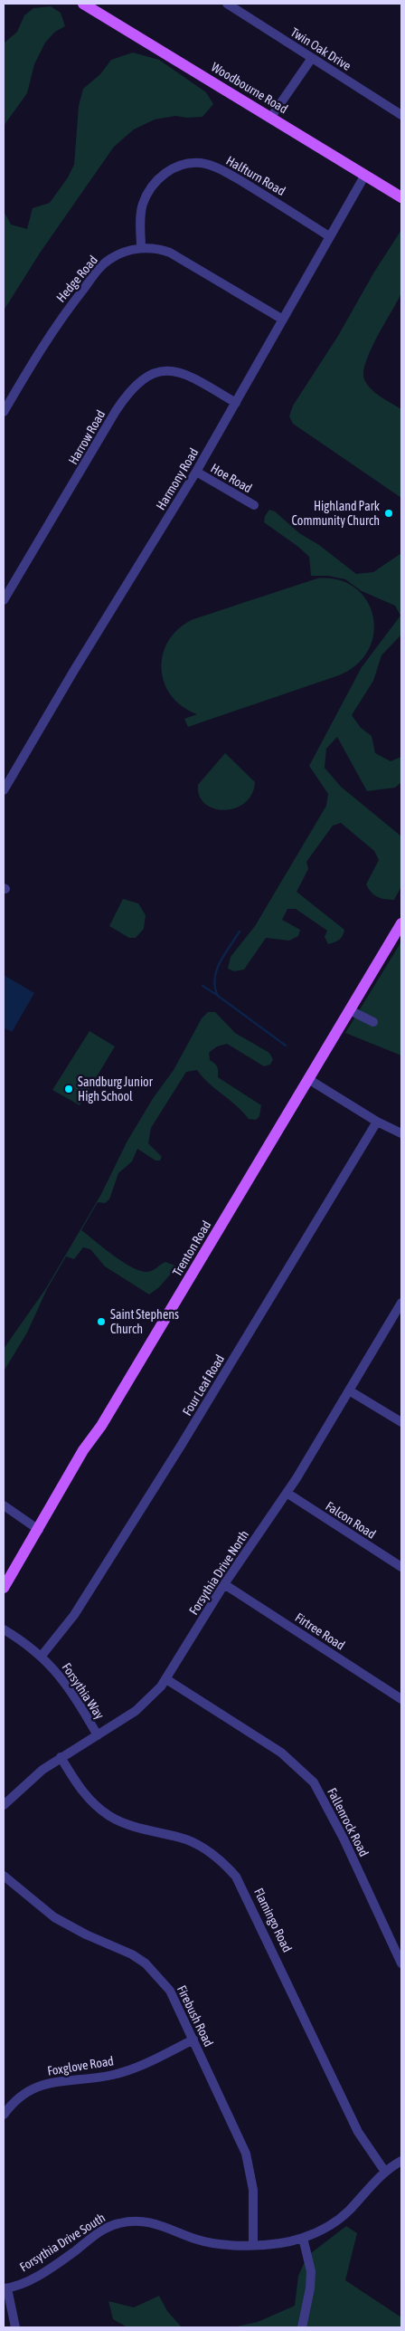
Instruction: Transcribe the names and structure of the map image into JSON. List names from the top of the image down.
{
  "streets": {
    "main road": ["Woodbourne Road", "Trenton Road"],
    "street": [
      "Twin Oak Drive",
      "Halfturn Road",
      "Hedge Road",
      "Harrow Road",
      "Hoe Road",
      "Harmony Road",
      "Four Leaf Road",
      "Falcon Road",
      "Forsythia Drive North",
      "Firtree Road",
      "Forsythia Way",
      "Fallenrock Road",
      "Flamingo Road",
      "Firebush Road",
      "Foxglove Road",
      "Forsythia Drive South"
    ]
  },
  "crossings": [
    ["Woodbourne Road", "Harmony Road"],
    ["Halfturn Road", "Hedge Road"],
    ["Halfturn Road", "Harmony Road"],
    ["Hedge Road", "Harmony Road"],
    ["Harrow Road", "Harmony Road"],
    ["Hoe Road", "Harmony Road"],
    ["Four Leaf Road", "Forsythia Way"],
    ["Falcon Road", "Forsythia Drive North"],
    ["Forsythia Drive North", "Firtree Road"],
    ["Forsythia Drive North", "Forsythia Way"],
    ["Forsythia Drive North", "Fallenrock Road"],
    ["Forsythia Drive North", "Flamingo Road"],
    ["Flamingo Road", "Forsythia Drive South"],
    ["Firebush Road", "Foxglove Road"],
    ["Firebush Road", "Forsythia Drive South"]
  ],
  "places": ["Highland Park Community Church", "Sandburg Junior High School", "Saint Stephens Church"]
}
